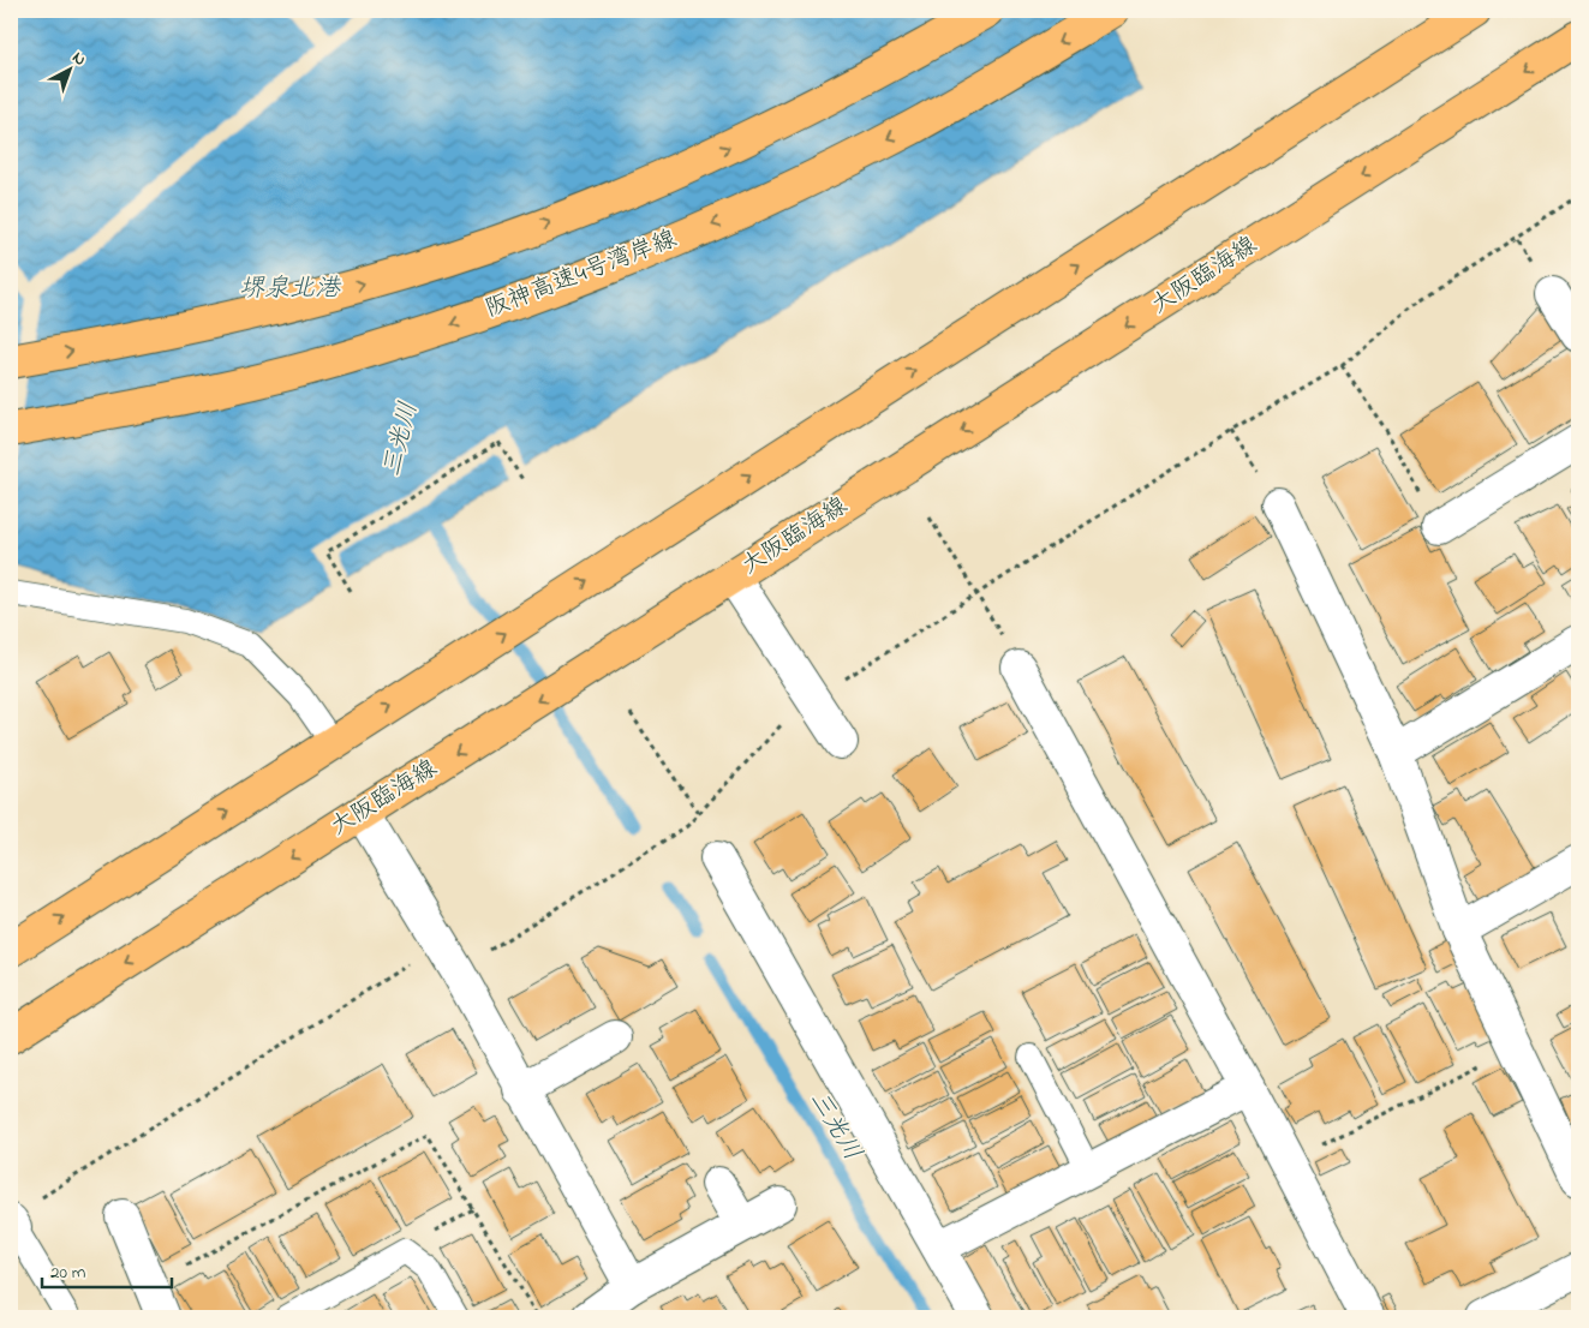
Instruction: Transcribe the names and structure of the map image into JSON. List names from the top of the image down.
{
  "streets": {
    "main road": ["阪神高速4号湾岸線", "大阪臨海線"]
  },
  "water": ["堺泉北港", "三光川"],
  "scale_bar": "20 m",
  "north": "top right"
}
